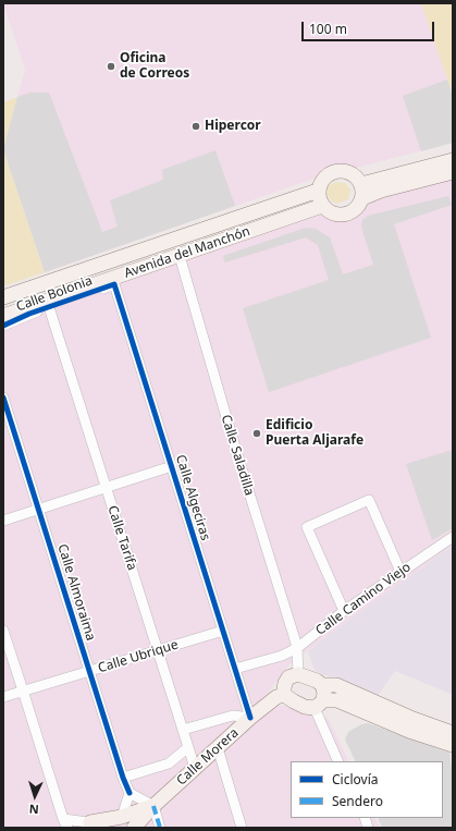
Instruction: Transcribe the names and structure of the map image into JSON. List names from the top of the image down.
{
  "streets": {
    "main road": ["Avenida del Manchón", "Calle Morera"],
    "street": [
      "Calle Bolonia",
      "Calle Saladilla",
      "Calle Algeciras",
      "Calle Tarifa",
      "Calle Almoraima",
      "Calle Camino Viejo",
      "Calle Ubrique"
    ]
  },
  "crossings": [
    ["Avenida del Manchón", "Calle Saladilla"],
    ["Calle Bolonia", "Calle Algeciras"],
    ["Calle Bolonia", "Calle Tarifa"],
    ["Calle Saladilla", "Calle Camino Viejo"],
    ["Calle Algeciras", "Calle Camino Viejo"],
    ["Calle Algeciras", "Calle Ubrique"],
    ["Calle Algeciras", "Calle Morera"],
    ["Calle Tarifa", "Calle Ubrique"],
    ["Calle Tarifa", "Calle Morera"],
    ["Calle Almoraima", "Calle Ubrique"]
  ],
  "places": ["Oficina de Correos", "Hipercor", "Edificio Puerta Aljarafe"],
  "legend": ["Ciclovía", "Sendero"],
  "scale_bar": "100 m",
  "north": "bottom"
}
